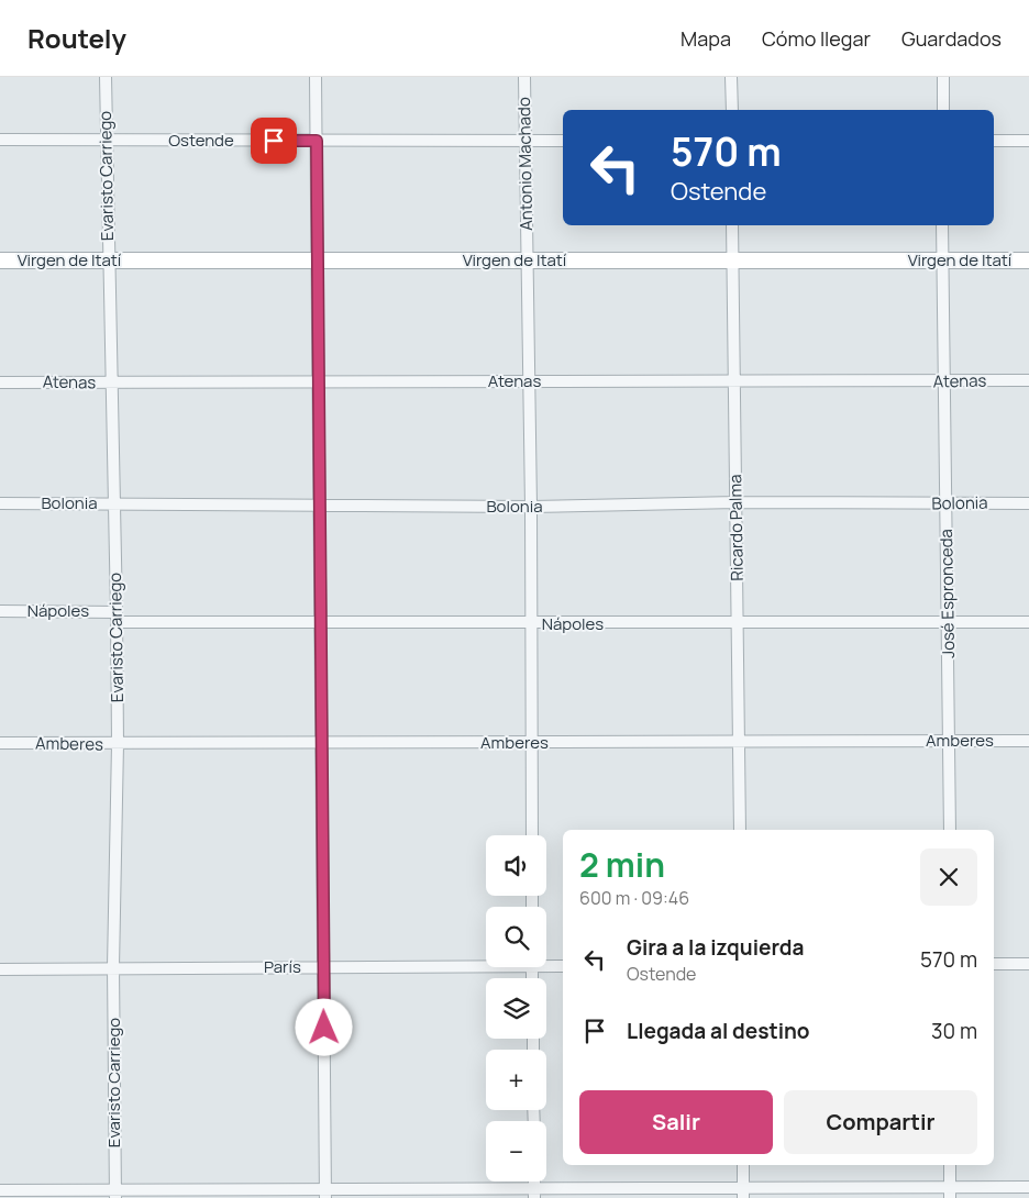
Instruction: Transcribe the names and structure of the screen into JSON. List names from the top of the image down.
{
  "streets": {
    "street": [
      "Ostende",
      "Antonio Machado",
      "Evaristo Carriego",
      "Virgen de Itatí",
      "Atenas",
      "Bolonia",
      "Ricardo Palma",
      "José Espronceda",
      "Nápoles",
      "Amberes",
      "París"
    ]
  },
  "crossings": [
    ["Ostende", "Antonio Machado"],
    ["Ostende", "Evaristo Carriego"],
    ["Antonio Machado", "Virgen de Itatí"],
    ["Antonio Machado", "Atenas"],
    ["Antonio Machado", "Bolonia"],
    ["Antonio Machado", "Nápoles"],
    ["Antonio Machado", "Amberes"],
    ["Evaristo Carriego", "Virgen de Itatí"],
    ["Evaristo Carriego", "Atenas"],
    ["Evaristo Carriego", "Bolonia"],
    ["Evaristo Carriego", "Nápoles"],
    ["Evaristo Carriego", "Amberes"],
    ["Evaristo Carriego", "París"],
    ["Virgen de Itatí", "Ricardo Palma"],
    ["Virgen de Itatí", "José Espronceda"],
    ["Atenas", "Ricardo Palma"],
    ["Atenas", "José Espronceda"],
    ["Bolonia", "Ricardo Palma"],
    ["Bolonia", "José Espronceda"],
    ["Ricardo Palma", "Nápoles"],
    ["Ricardo Palma", "Amberes"],
    ["José Espronceda", "Nápoles"],
    ["José Espronceda", "Amberes"]
  ],
  "page": {
    "header": "Routely",
    "nav": ["Mapa", "Cómo llegar", "Guardados"],
    "turn": ["570 m", "Ostende"],
    "heading": ["2 min", "600 m · 09:46"],
    "map_buttons": ["+", "−"],
    "list": [
      {
        "name": "Gira a la izquierda",
        "note": "Ostende",
        "value": "570 m"
      },
      {
        "name": "Llegada al destino",
        "value": "30 m"
      }
    ],
    "buttons": ["Salir", "Compartir"]
  }
}
